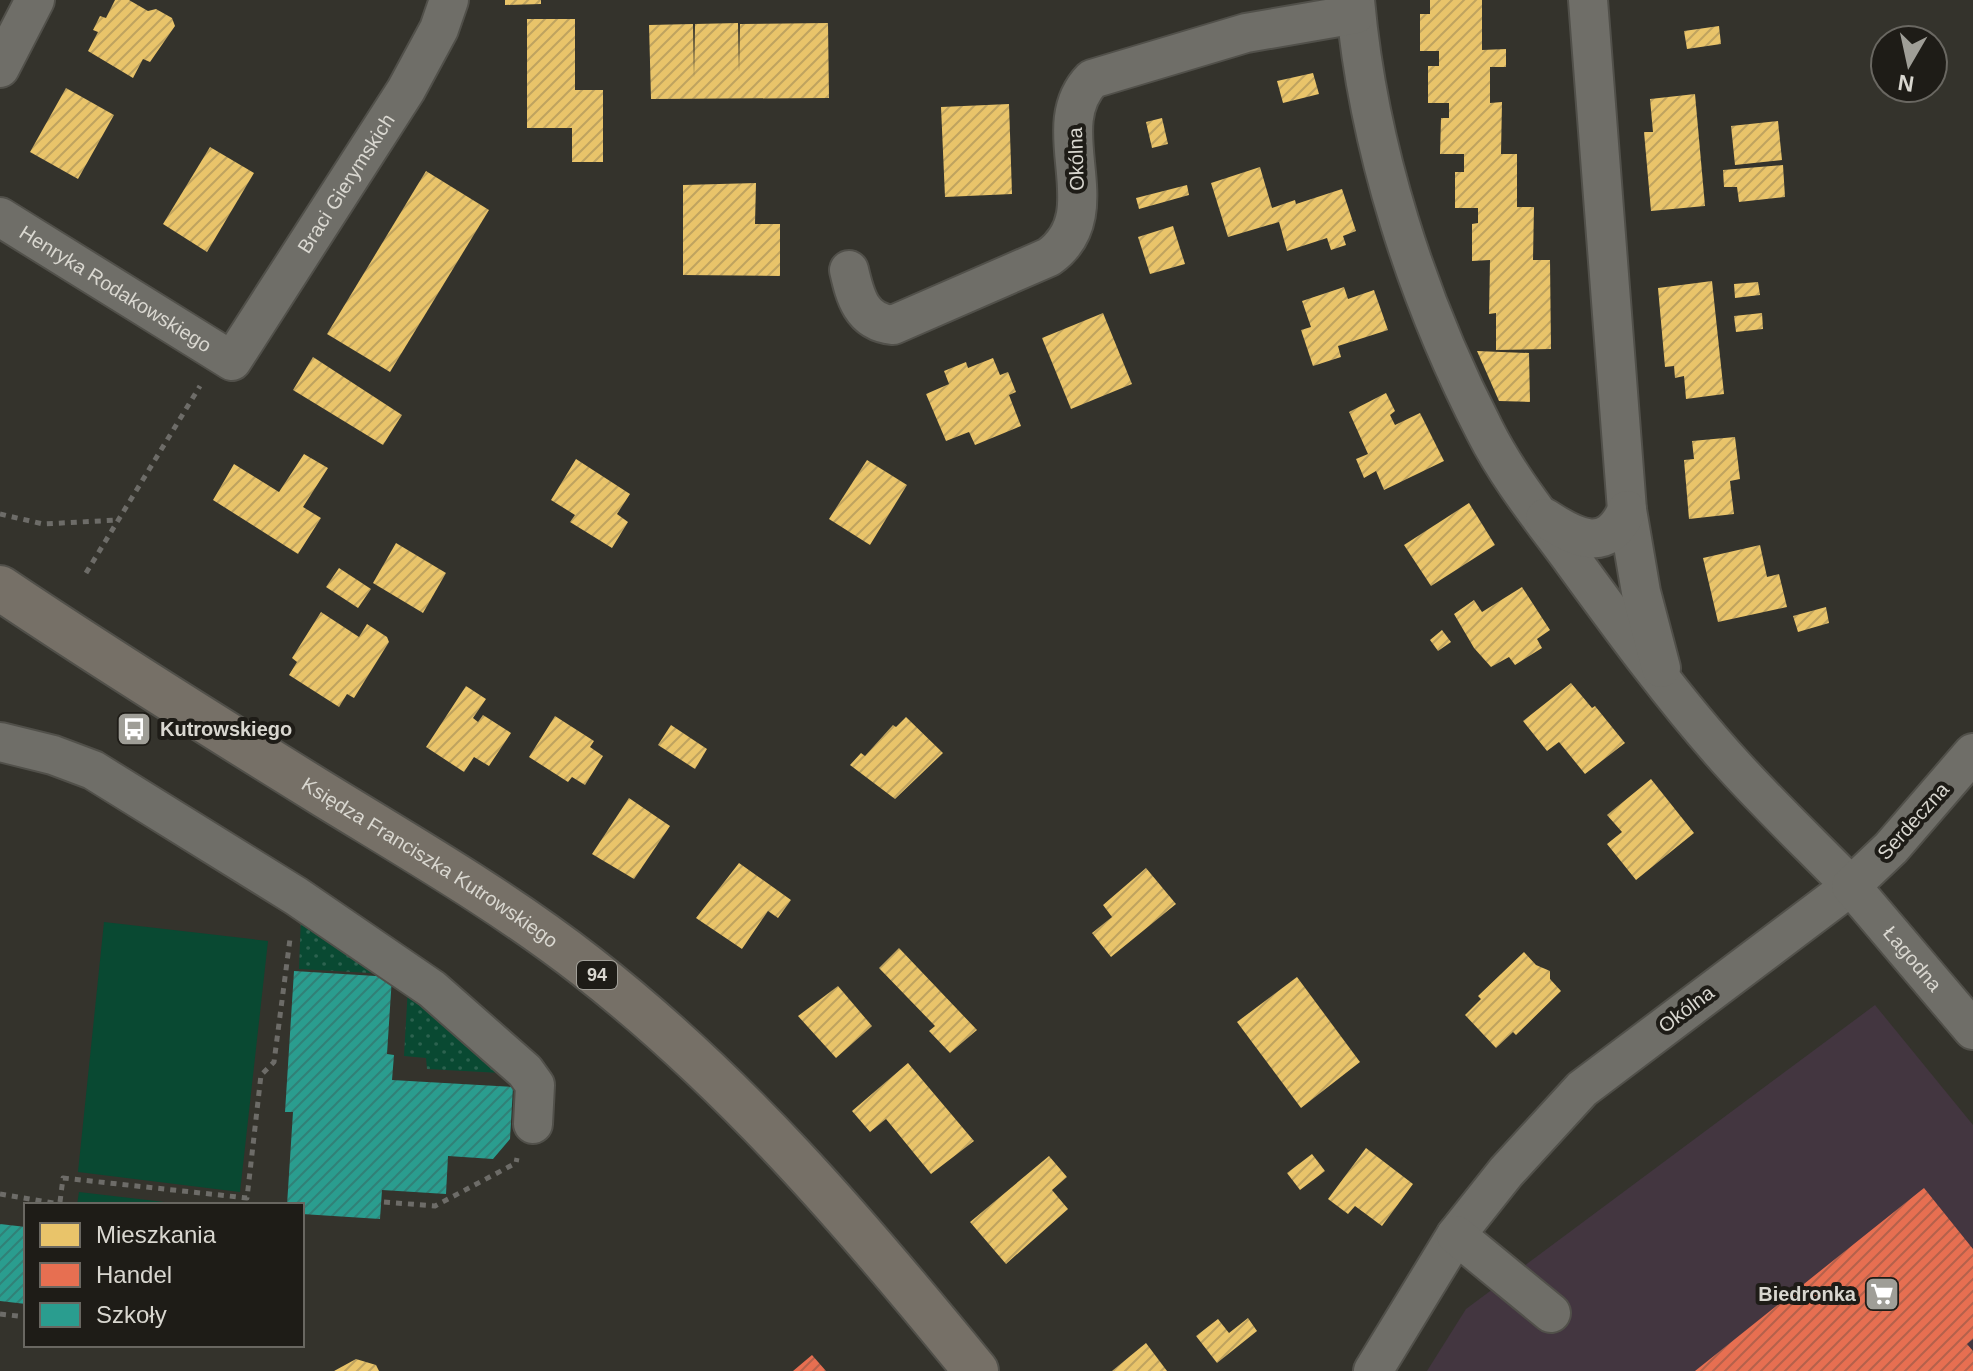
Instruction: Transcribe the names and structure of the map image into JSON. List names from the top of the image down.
{
  "streets": {
    "main road": ["Księdza Franciszka Kutrowskiego", "94"],
    "street": [
      "Okólna",
      "Braci Gierymskich",
      "Henryka Rodakowskiego",
      "Serdeczna",
      "Łagodna"
    ]
  },
  "crossings": [
    ["Okólna", "Serdeczna"],
    ["Okólna", "Łagodna"],
    ["Braci Gierymskich", "Henryka Rodakowskiego"],
    ["Serdeczna", "Łagodna"]
  ],
  "places": {
    "bus stop": ["Kutrowskiego"],
    "supermarket": ["Biedronka"]
  },
  "legend": ["Mieszkania", "Handel", "Szkoły"],
  "north": "bottom"
}
